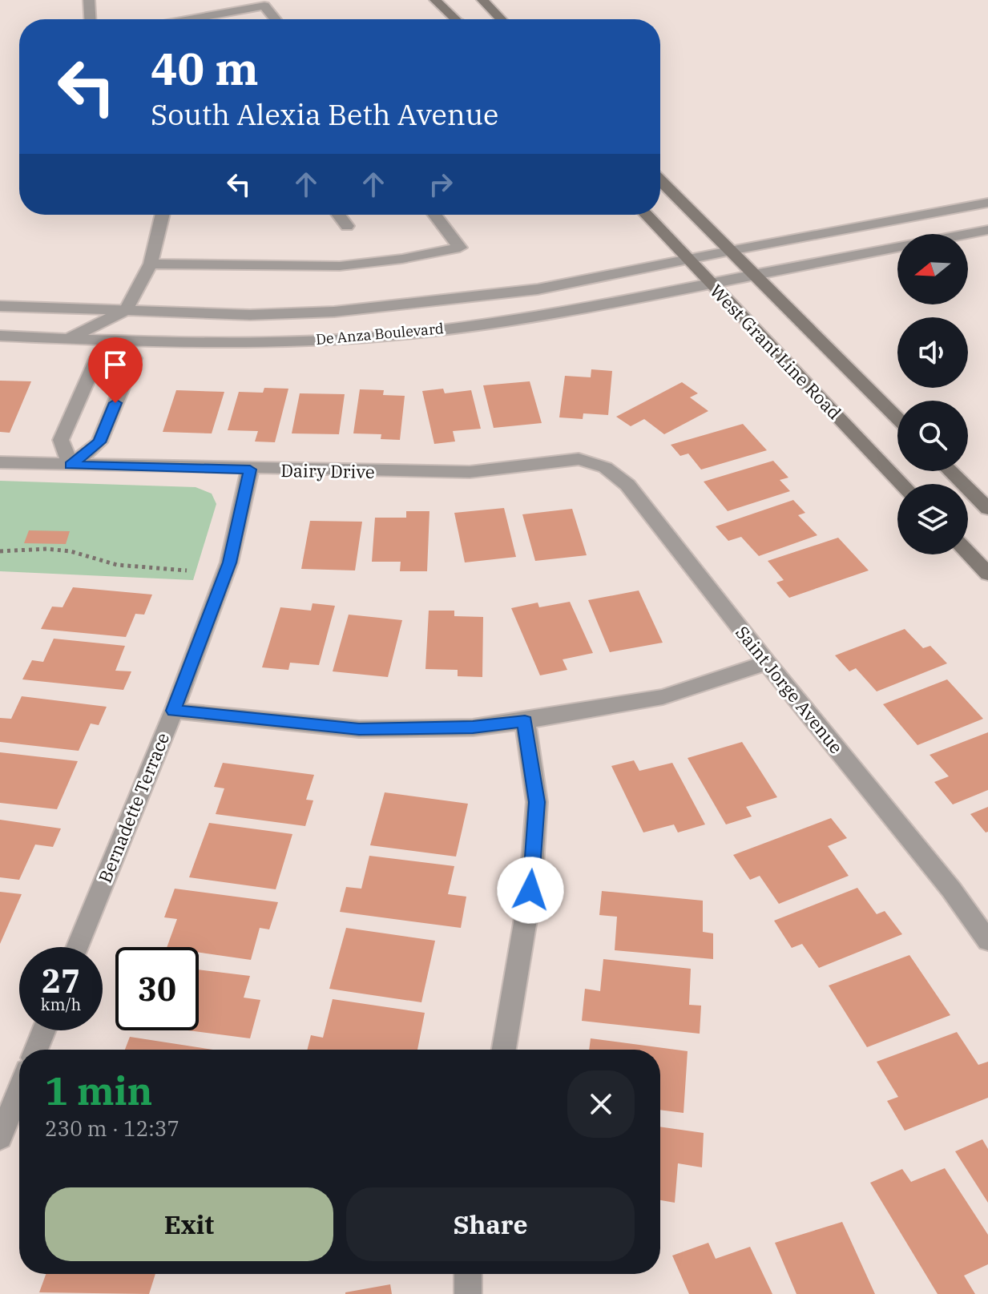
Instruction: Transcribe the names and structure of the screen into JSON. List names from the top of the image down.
{
  "streets": {
    "main road": ["West Grant Line Road"],
    "street": [
      "De Anza Boulevard",
      "Dairy Drive",
      "Saint Jorge Avenue",
      "Bernadette Terrace"
    ]
  },
  "crossings": [
    ["De Anza Boulevard", "West Grant Line Road"],
    ["Dairy Drive", "Saint Jorge Avenue"],
    ["Dairy Drive", "Bernadette Terrace"]
  ],
  "north": "left",
  "page": {
    "turn": ["40 m", "South Alexia Beth Avenue"],
    "speed": "27 km/h",
    "limit": "30",
    "heading": ["1 min", "230 m · 12:37"],
    "buttons": ["Exit", "Share"]
  }
}
